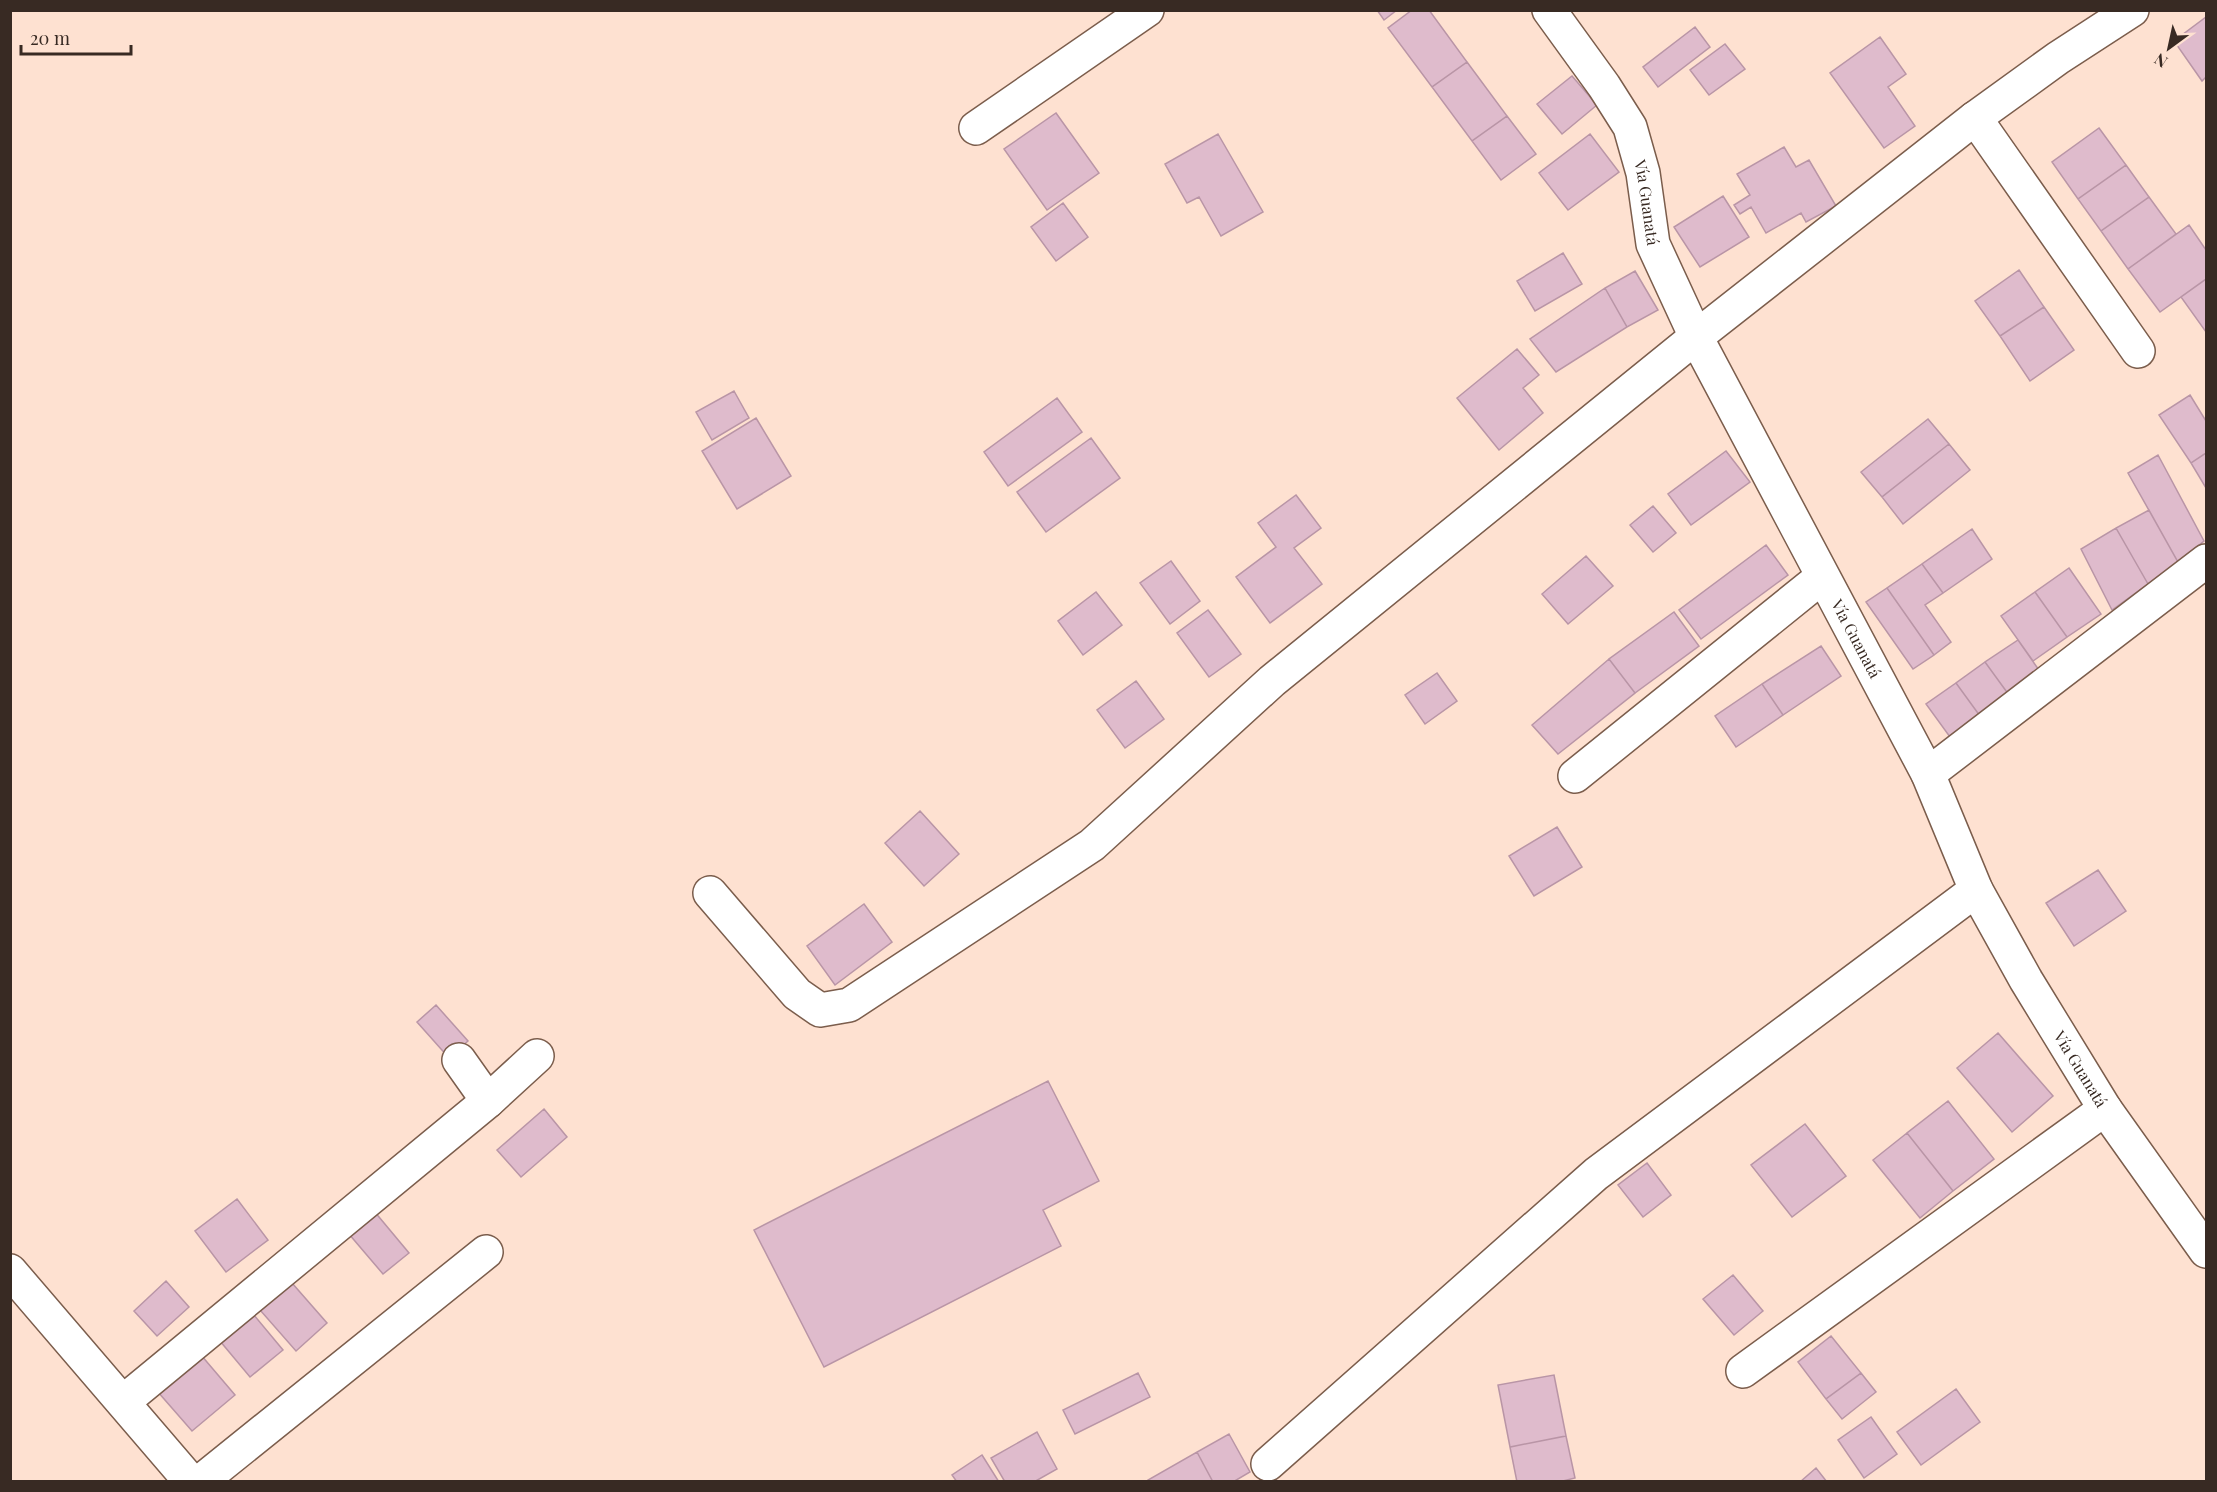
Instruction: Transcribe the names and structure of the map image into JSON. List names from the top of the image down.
{
  "streets": {
    "street": ["Vía Guanatá"]
  },
  "scale_bar": "20 m",
  "north": "bottom left"
}
